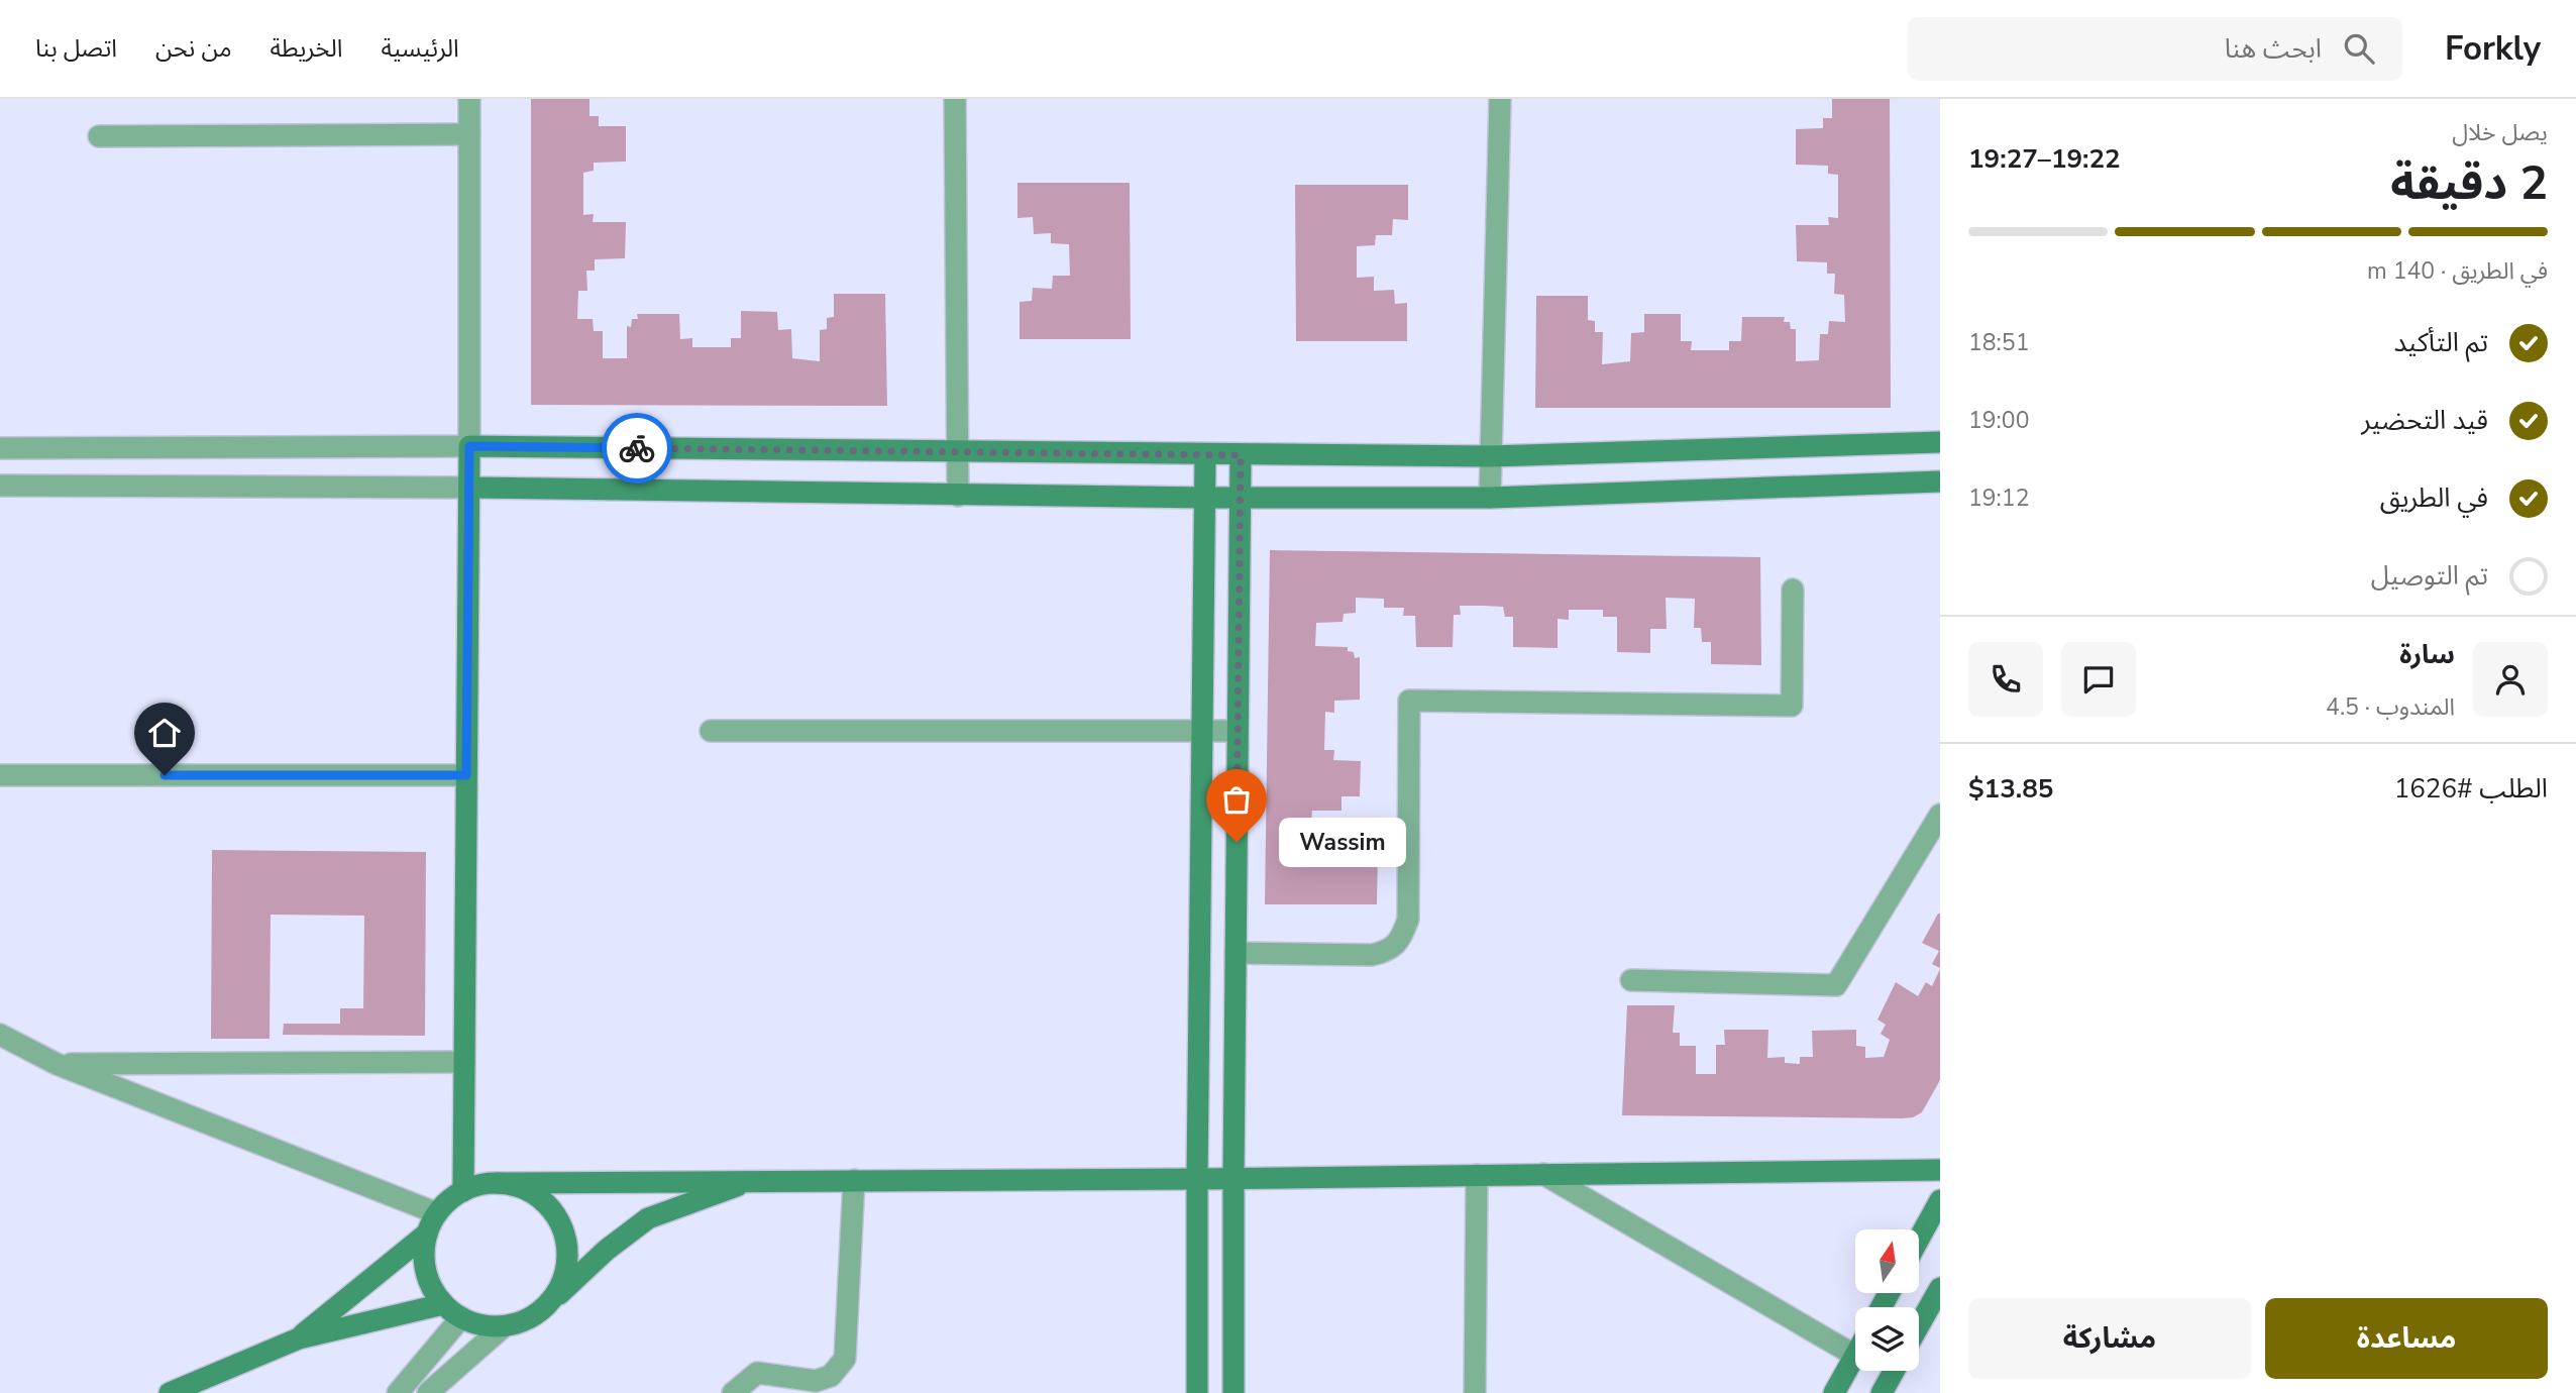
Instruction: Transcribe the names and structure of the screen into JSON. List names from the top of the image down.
{
  "places": ["Wassim"],
  "north": "top",
  "page": {
    "header": "Forkly",
    "search": "ابحث هنا",
    "nav": [
      "الرئيسية",
      "الخريطة",
      "من نحن",
      "اتصل بنا"
    ],
    "heading": ["2 دقيقة", "يصل خلال", "19:22–19:27"],
    "panel": [
      "سارة",
      "المندوب · 4.5",
      "الطلب #1626",
      "$13.85"
    ],
    "bar": "في الطريق · 140 m",
    "list": [
      ["تم التأكيد", "18:51"],
      ["قيد التحضير", "19:00"],
      ["في الطريق", "19:12"],
      "تم التوصيل"
    ],
    "bubble": "Wassim",
    "buttons": ["مساعدة", "مشاركة"]
  }
}
